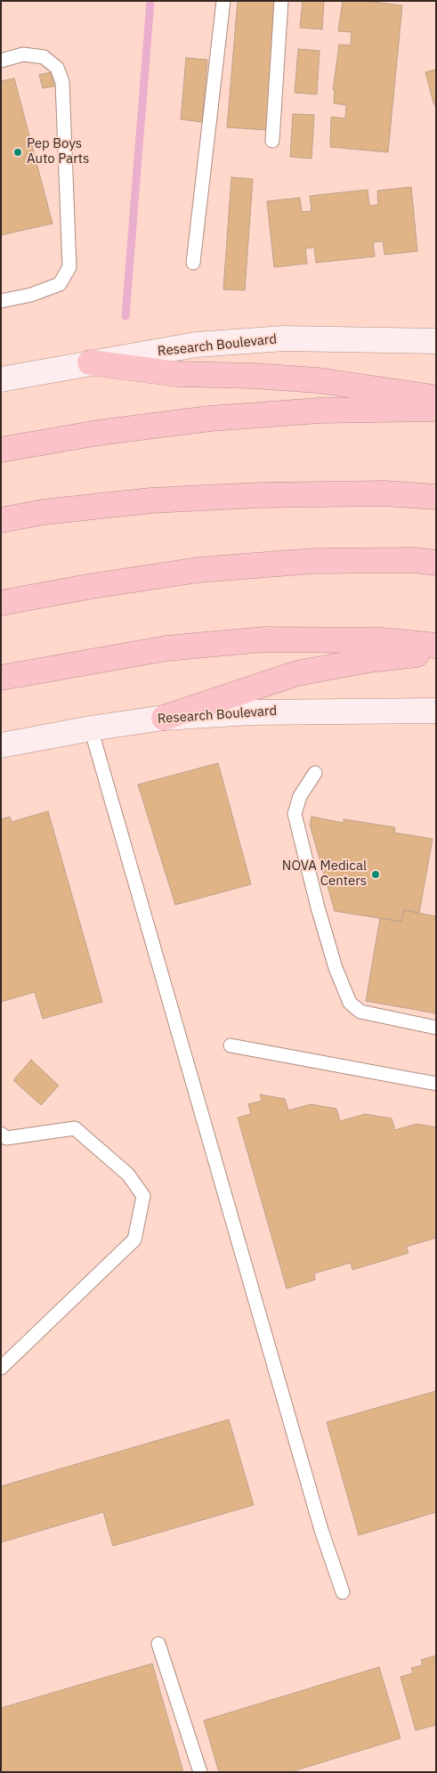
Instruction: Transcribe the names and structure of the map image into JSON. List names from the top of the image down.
{
  "streets": {
    "main road": ["Research Boulevard"]
  },
  "places": ["Pep Boys Auto Parts", "NOVA Medical Centers"]
}
